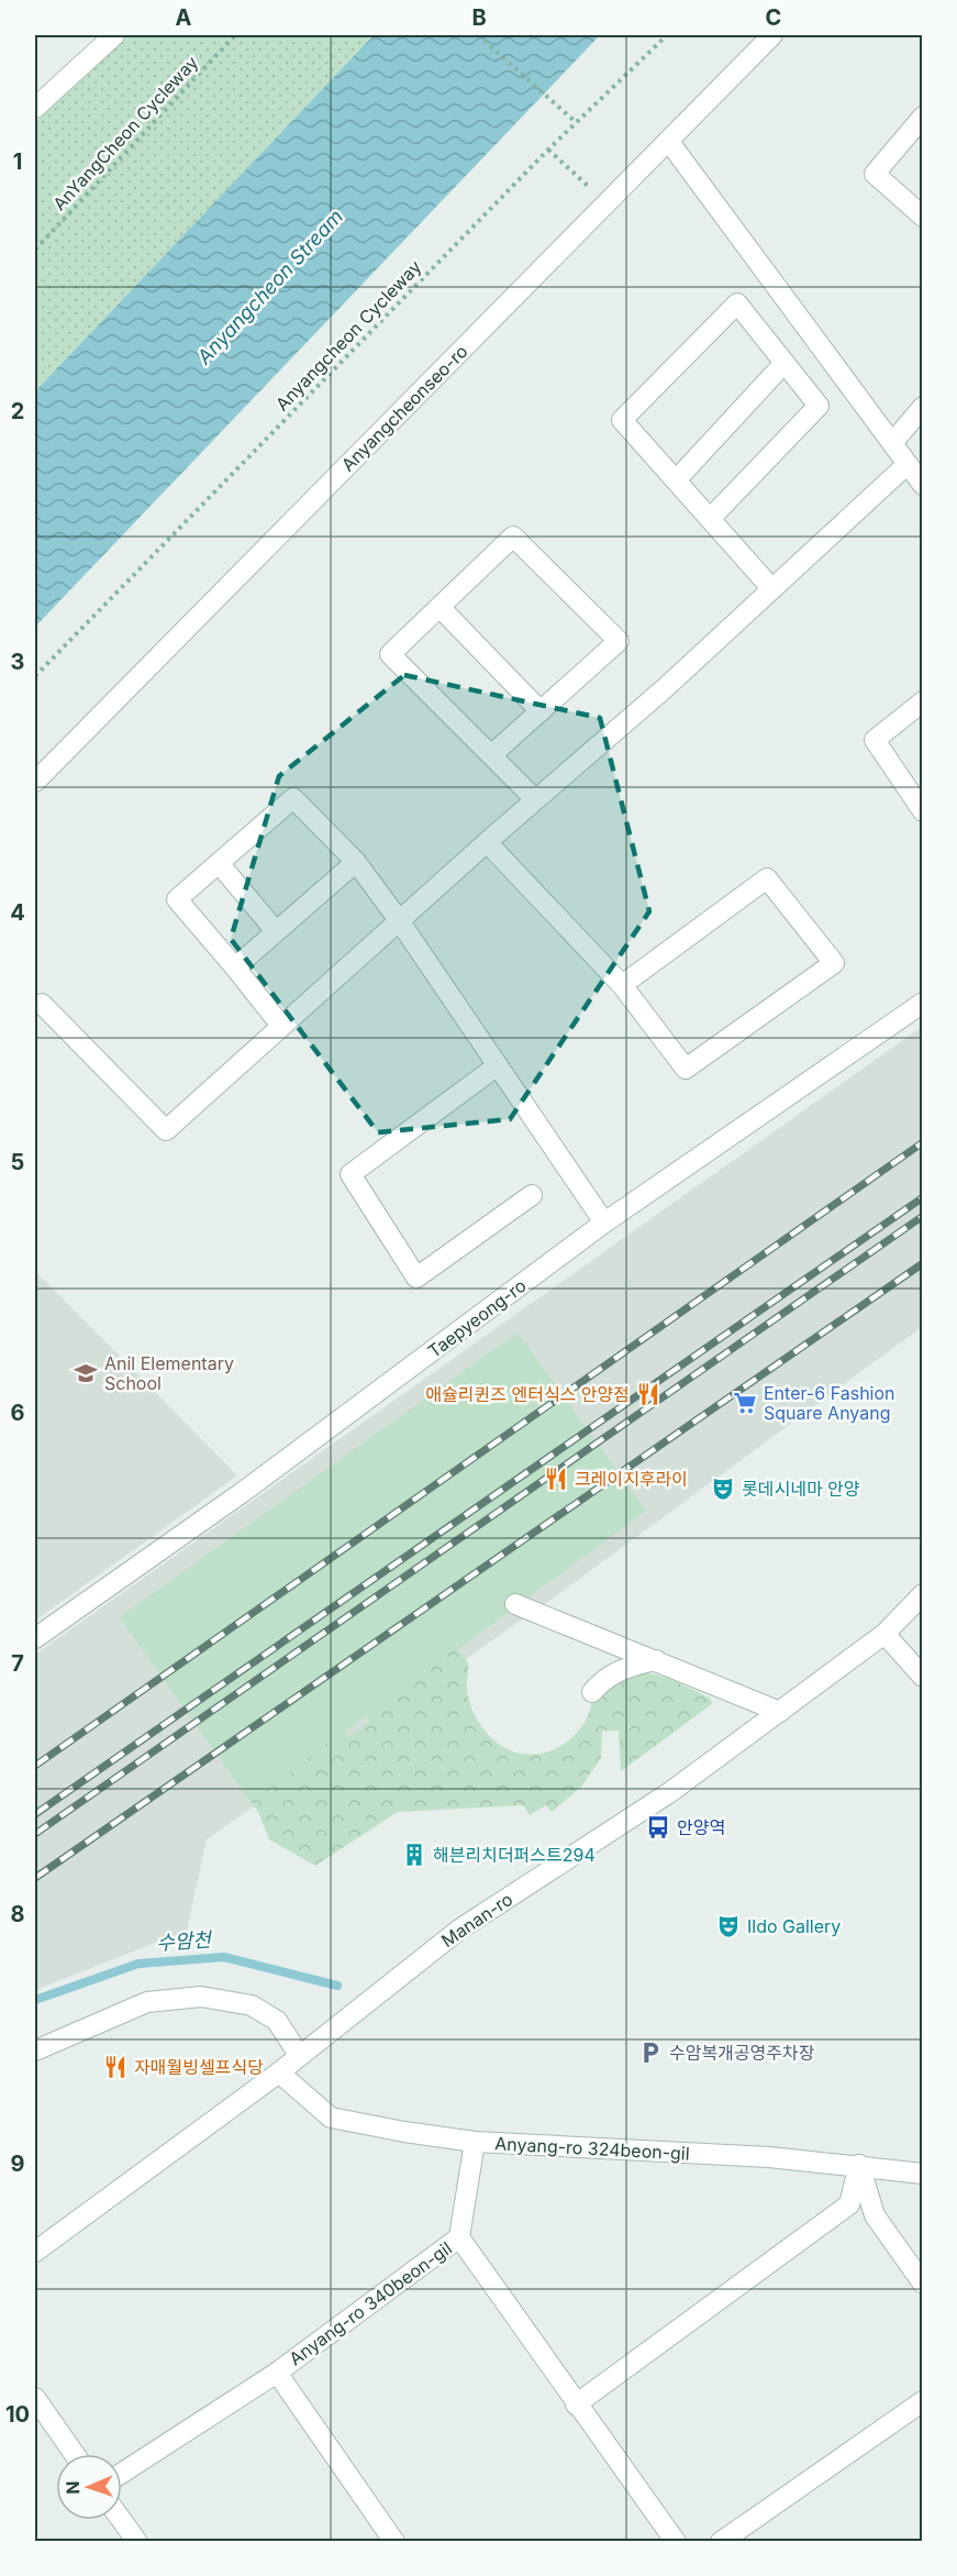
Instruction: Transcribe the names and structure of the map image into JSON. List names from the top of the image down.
{
  "streets": {
    "street": [
      "Anyangcheonseo-ro",
      "Taepyeong-ro",
      "Manan-ro",
      "Anyang-ro 324beon-gil",
      "Anyang-ro 340beon-gil"
    ],
    "path": ["AnYangCheon Cycleway", "Anyangcheon Cycleway"]
  },
  "crossings": [
    ["Manan-ro", "Anyang-ro 324beon-gil"]
  ],
  "water": ["Anyangcheon Stream", "수암천"],
  "places": {
    "school or university": ["Anil Elementary School"],
    "restaurant": ["애슐리퀸즈 엔터식스 안양점", "크레이지후라이", "자매월빙셀프식당"],
    "supermarket": ["Enter-6 Fashion Square Anyang"],
    "theatre": ["롯데시네마 안양", "Ildo Gallery"],
    "bus stop": ["안양역"],
    "building": ["해븐리치더퍼스트294"],
    "parking": ["수암복개공영주차장"]
  },
  "north": "left",
  "grid": {
    "columns": ["A", "B", "C"],
    "rows": [
      "1",
      "2",
      "3",
      "4",
      "5",
      "6",
      "7",
      "8",
      "9",
      "10"
    ]
  }
}
